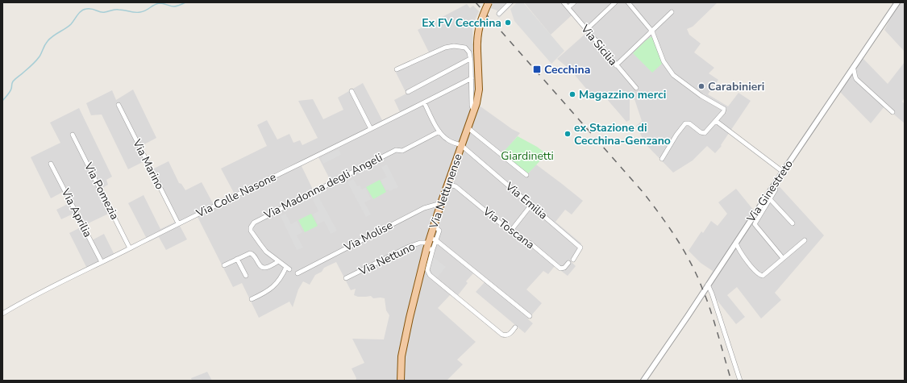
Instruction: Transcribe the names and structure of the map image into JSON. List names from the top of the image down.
{
  "streets": {
    "main road": ["Via Nettunense"],
    "street": [
      "Via Sicilia",
      "Via Marino",
      "Via Madonna degli Angeli",
      "Via Pomezia",
      "Via Ginestreto",
      "Via Colle Nasone",
      "Via Emilia",
      "Via Aprilia",
      "Via Toscana",
      "Via Molise",
      "Via Nettuno"
    ]
  },
  "crossings": [
    ["Via Marino", "Via Colle Nasone"],
    ["Via Pomezia", "Via Colle Nasone"],
    ["Via Nettunense", "Via Emilia"],
    ["Via Nettunense", "Via Toscana"],
    ["Via Nettunense", "Via Molise"],
    ["Via Nettunense", "Via Nettuno"],
    ["Via Colle Nasone", "Via Aprilia"]
  ],
  "parks": ["Giardinetti"],
  "places": {
    "other": [
      "Ex FV Cecchina",
      "Carabinieri",
      "Magazzino merci",
      "ex Stazione di Cecchina-Genzano"
    ],
    "transit": ["Cecchina"]
  }
}
